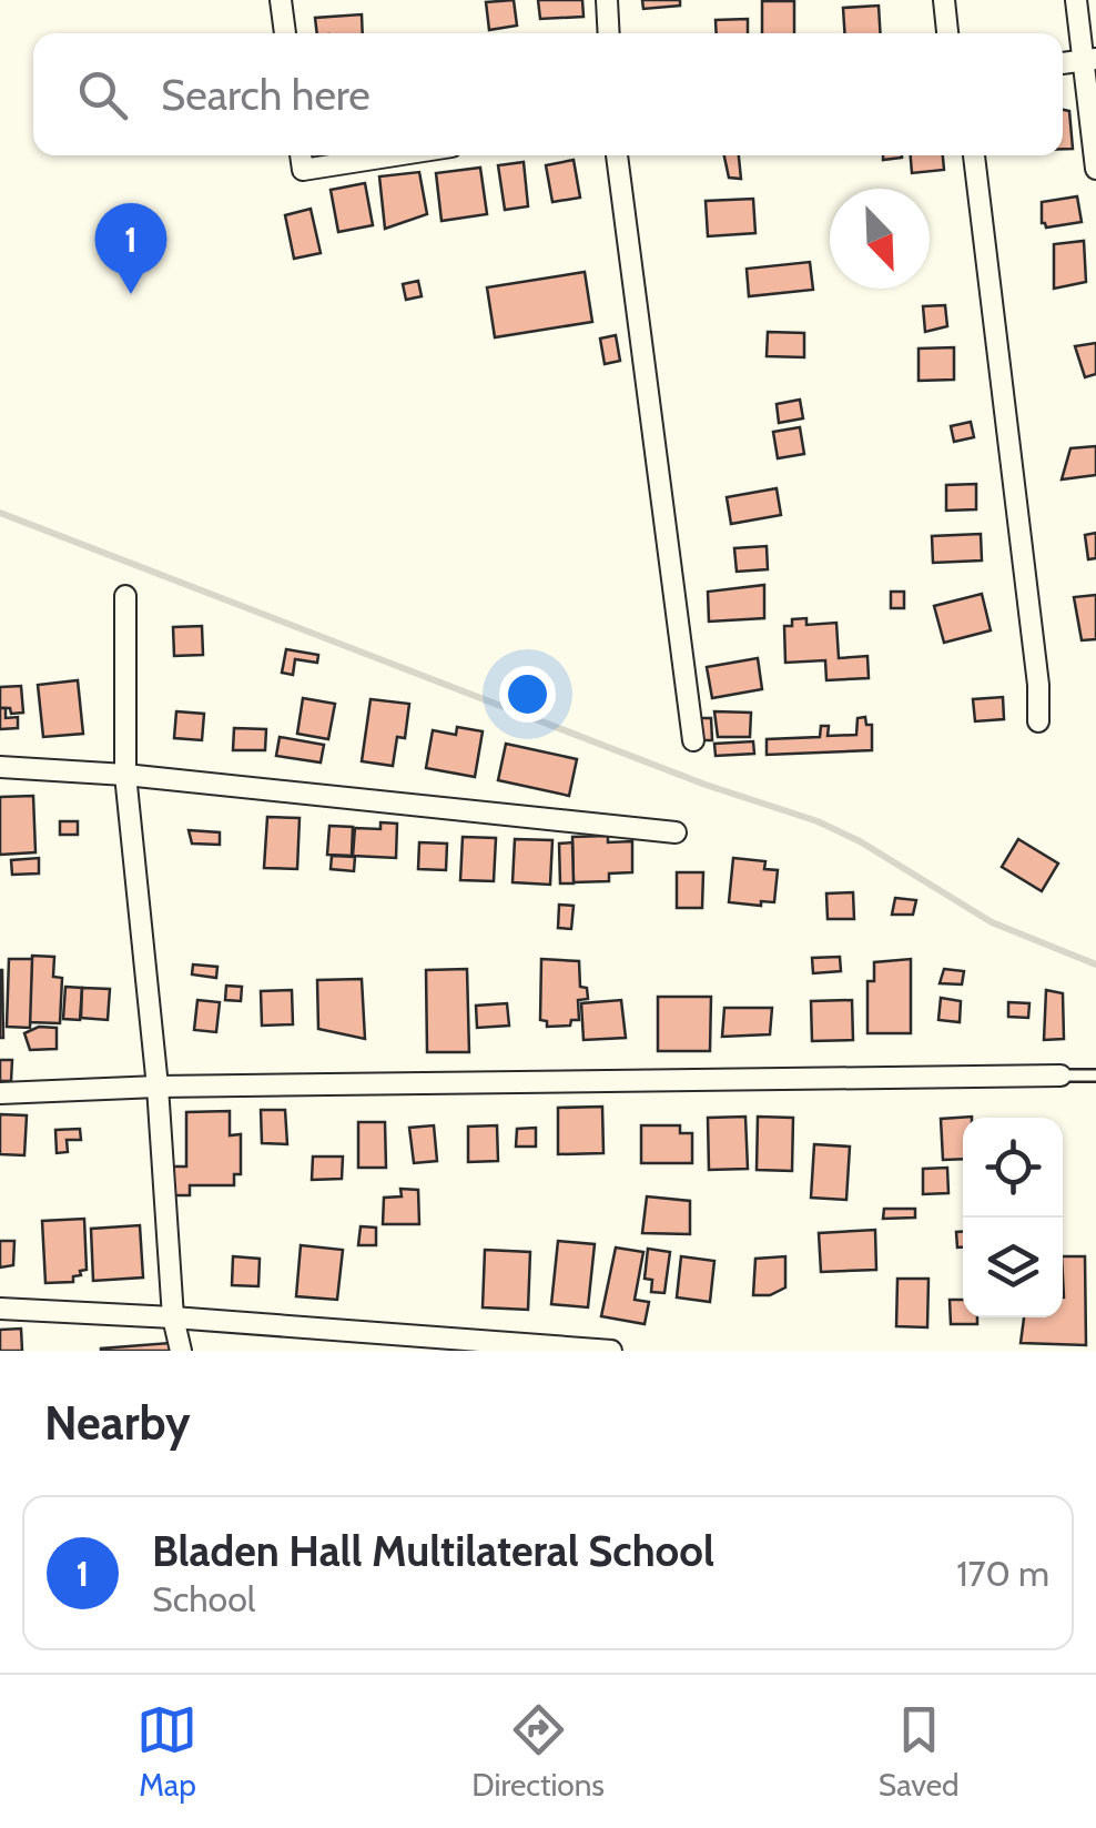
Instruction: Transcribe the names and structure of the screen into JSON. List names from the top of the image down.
{
  "north": "bottom right",
  "page": {
    "search": "Search here",
    "pins": "1",
    "heading": "Nearby",
    "list": [
      {
        "mark": "1",
        "name": "Bladen Hall Multilateral School",
        "note": "School",
        "value": "170 m"
      }
    ],
    "nav": ["Map", "Directions", "Saved"]
  }
}
